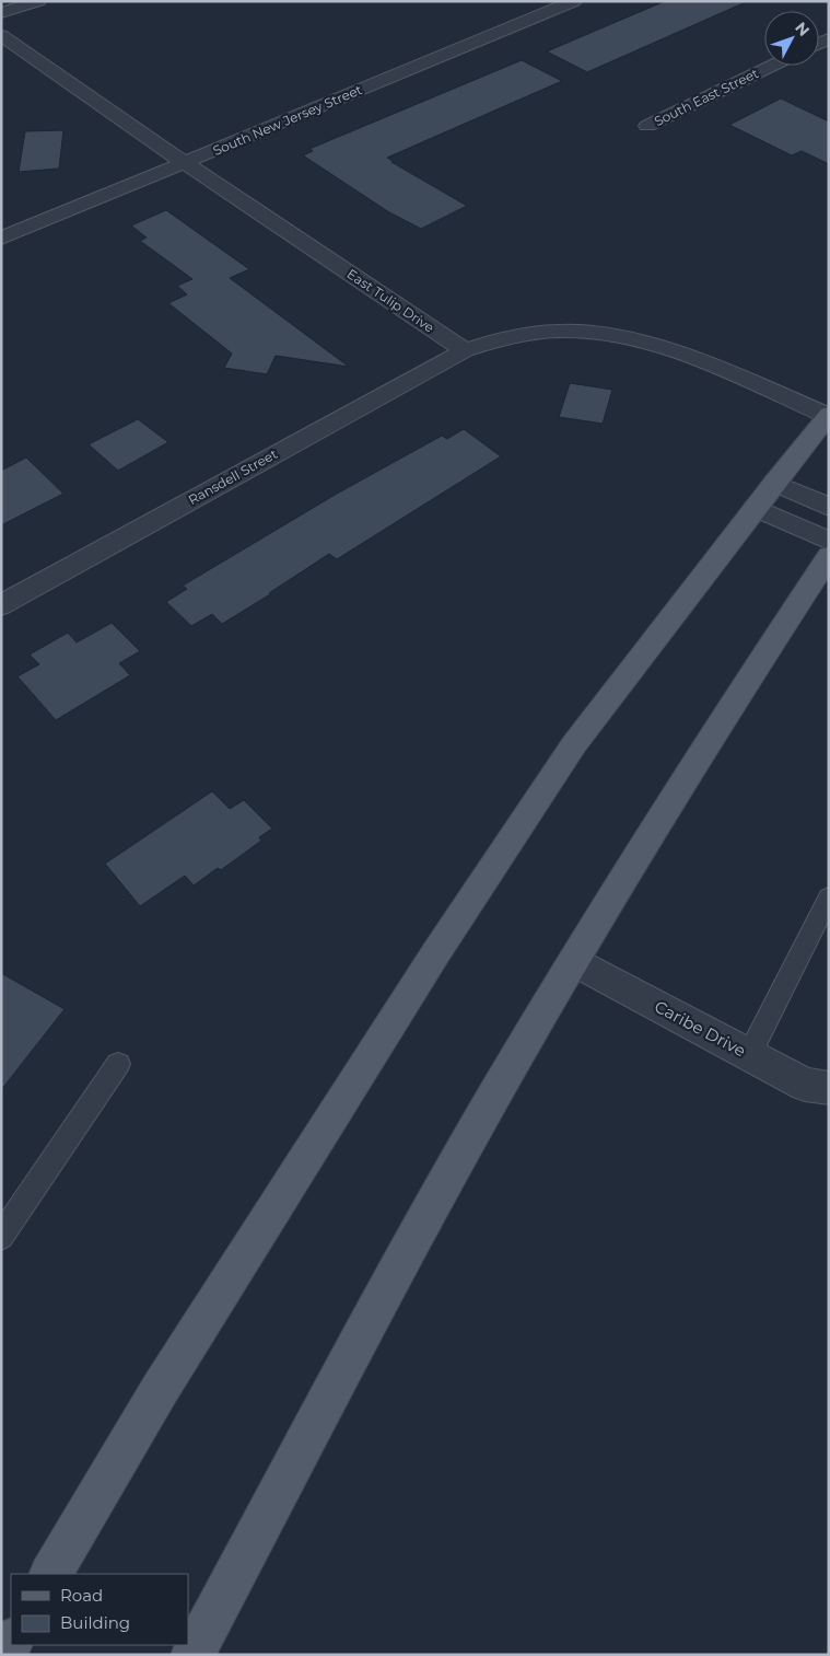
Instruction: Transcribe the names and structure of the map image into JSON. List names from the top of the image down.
{
  "streets": {
    "street": [
      "South East Street",
      "South New Jersey Street",
      "East Tulip Drive",
      "Ransdell Street",
      "Caribe Drive"
    ]
  },
  "crossings": [
    ["South New Jersey Street", "East Tulip Drive"],
    ["East Tulip Drive", "Ransdell Street"]
  ],
  "legend": ["Road", "Building"],
  "north": "top right"
}
